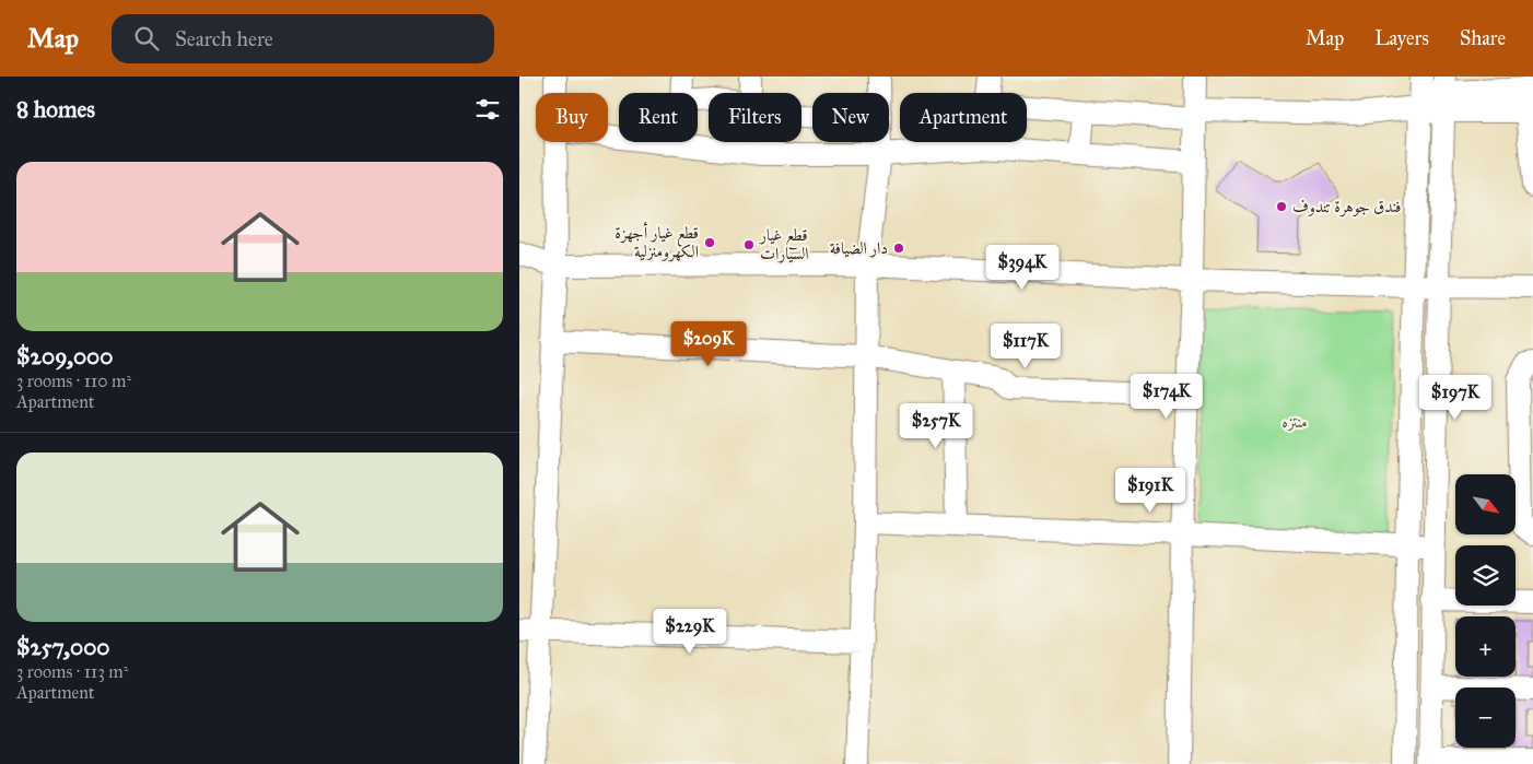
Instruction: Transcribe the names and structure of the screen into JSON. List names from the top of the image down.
{
  "parks": ["منتزه"],
  "places": [
    "فندق جوهرة تندوف",
    "قطع غيار أجهزة الكهرومنزلية",
    "قطع غيار السيارات",
    "دار الضيافة"
  ],
  "north": "bottom right",
  "page": {
    "header": "Map",
    "search": "Search here",
    "nav": ["Map", "Layers", "Share"],
    "heading": "8 homes",
    "chip": [
      "Buy",
      "Rent",
      "Filters",
      "New",
      "Apartment"
    ],
    "list": [
      {
        "name": "$209,000",
        "note": "3 rooms · 110 m² · Apartment"
      },
      {
        "name": "$257,000",
        "note": "3 rooms · 113 m² · Apartment"
      }
    ],
    "price": [
      "$394K",
      "$209K",
      "$117K",
      "$174K",
      "$197K",
      "$257K",
      "$191K",
      "$229K"
    ],
    "map_buttons": ["+", "−"]
  }
}
